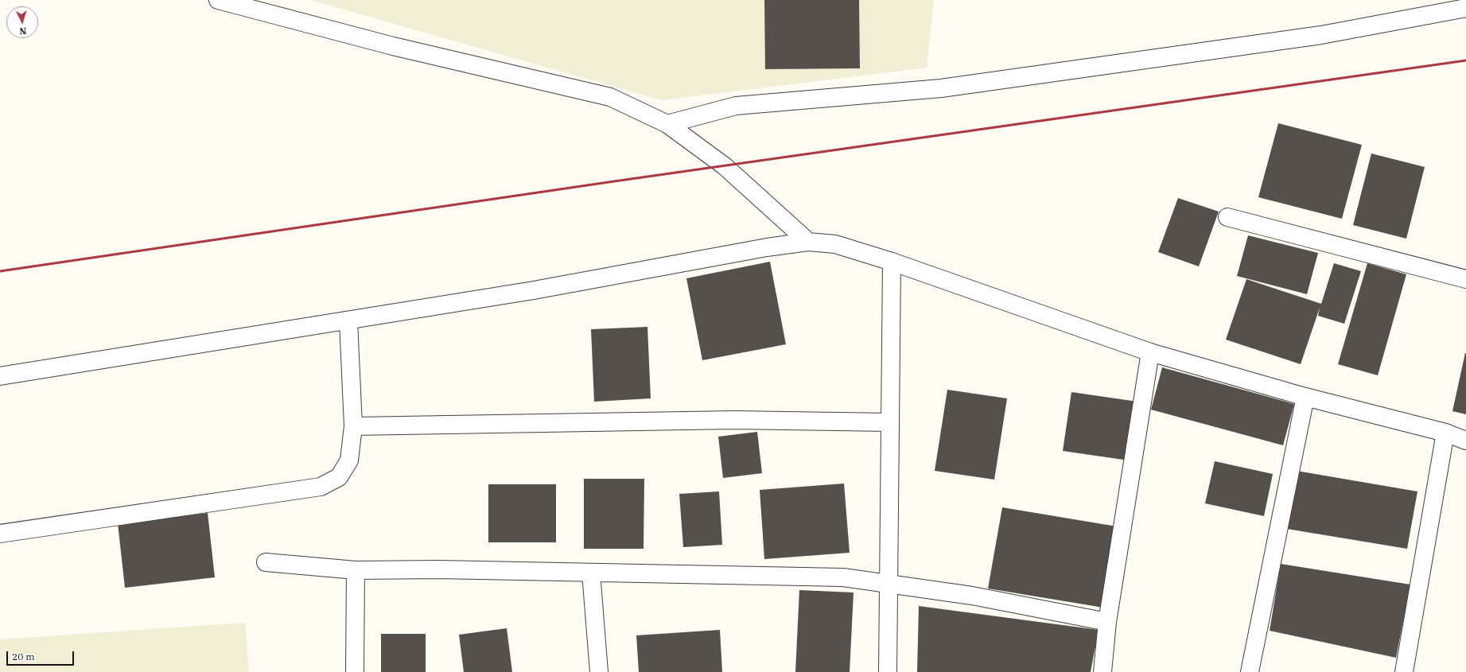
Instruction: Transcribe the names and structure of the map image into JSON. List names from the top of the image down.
{
  "scale_bar": "20 m",
  "north": "bottom"
}
